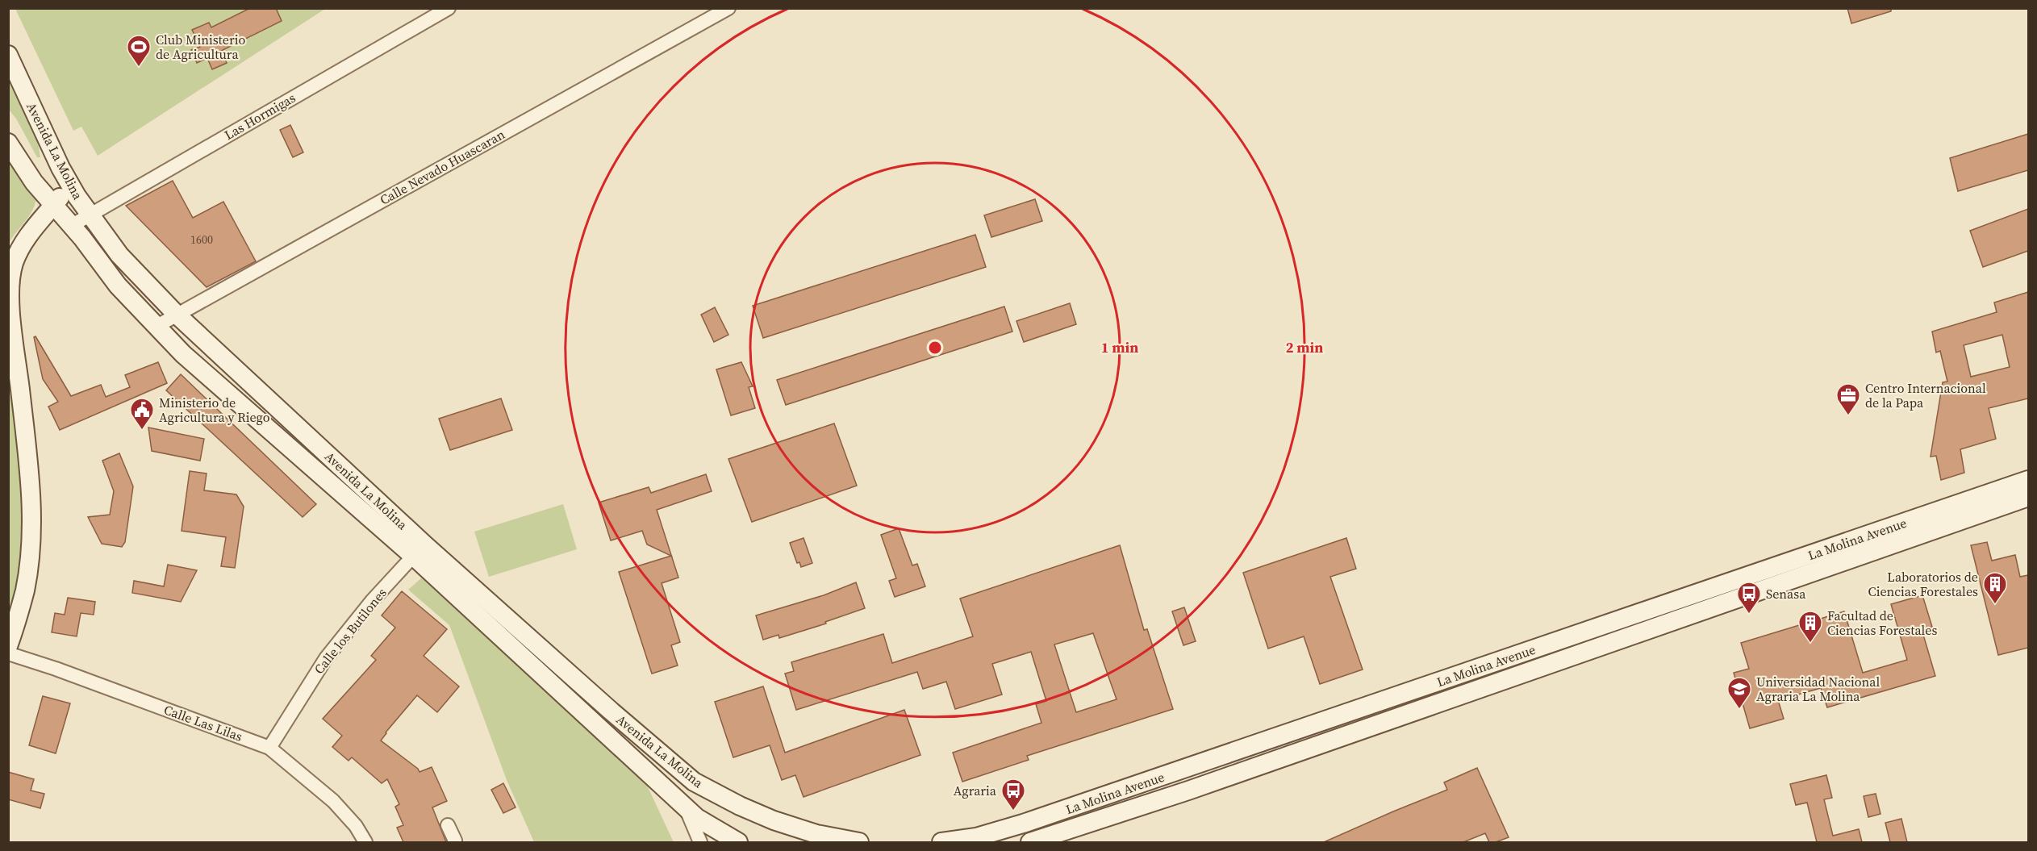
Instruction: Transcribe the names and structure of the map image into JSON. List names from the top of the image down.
{
  "streets": {
    "main road": ["Avenida La Molina", "La Molina Avenue"],
    "street": [
      "Las Hormigas",
      "Calle Nevado Huascaran",
      "Calle los Butilones",
      "Calle Las Lilas"
    ]
  },
  "crossings": [
    ["Las Hormigas", "Avenida La Molina"],
    ["Avenida La Molina", "Calle Nevado Huascaran"],
    ["Avenida La Molina", "Calle los Butilones"],
    ["Calle los Butilones", "Calle Las Lilas"]
  ],
  "places": {
    "sports": ["Club Ministerio de Agricultura"],
    "office": ["Centro Internacional de la Papa"],
    "public building": ["Ministerio de Agricultura y Riego"],
    "building": ["Laboratorios de Ciencias Forestales", "Facultad de Ciencias Forestales"],
    "bus stop": ["Senasa", "Agraria"],
    "school or university": ["Universidad Nacional Agraria La Molina"]
  },
  "house_numbers": ["1600"],
  "rings": ["1 min", "2 min"]
}
